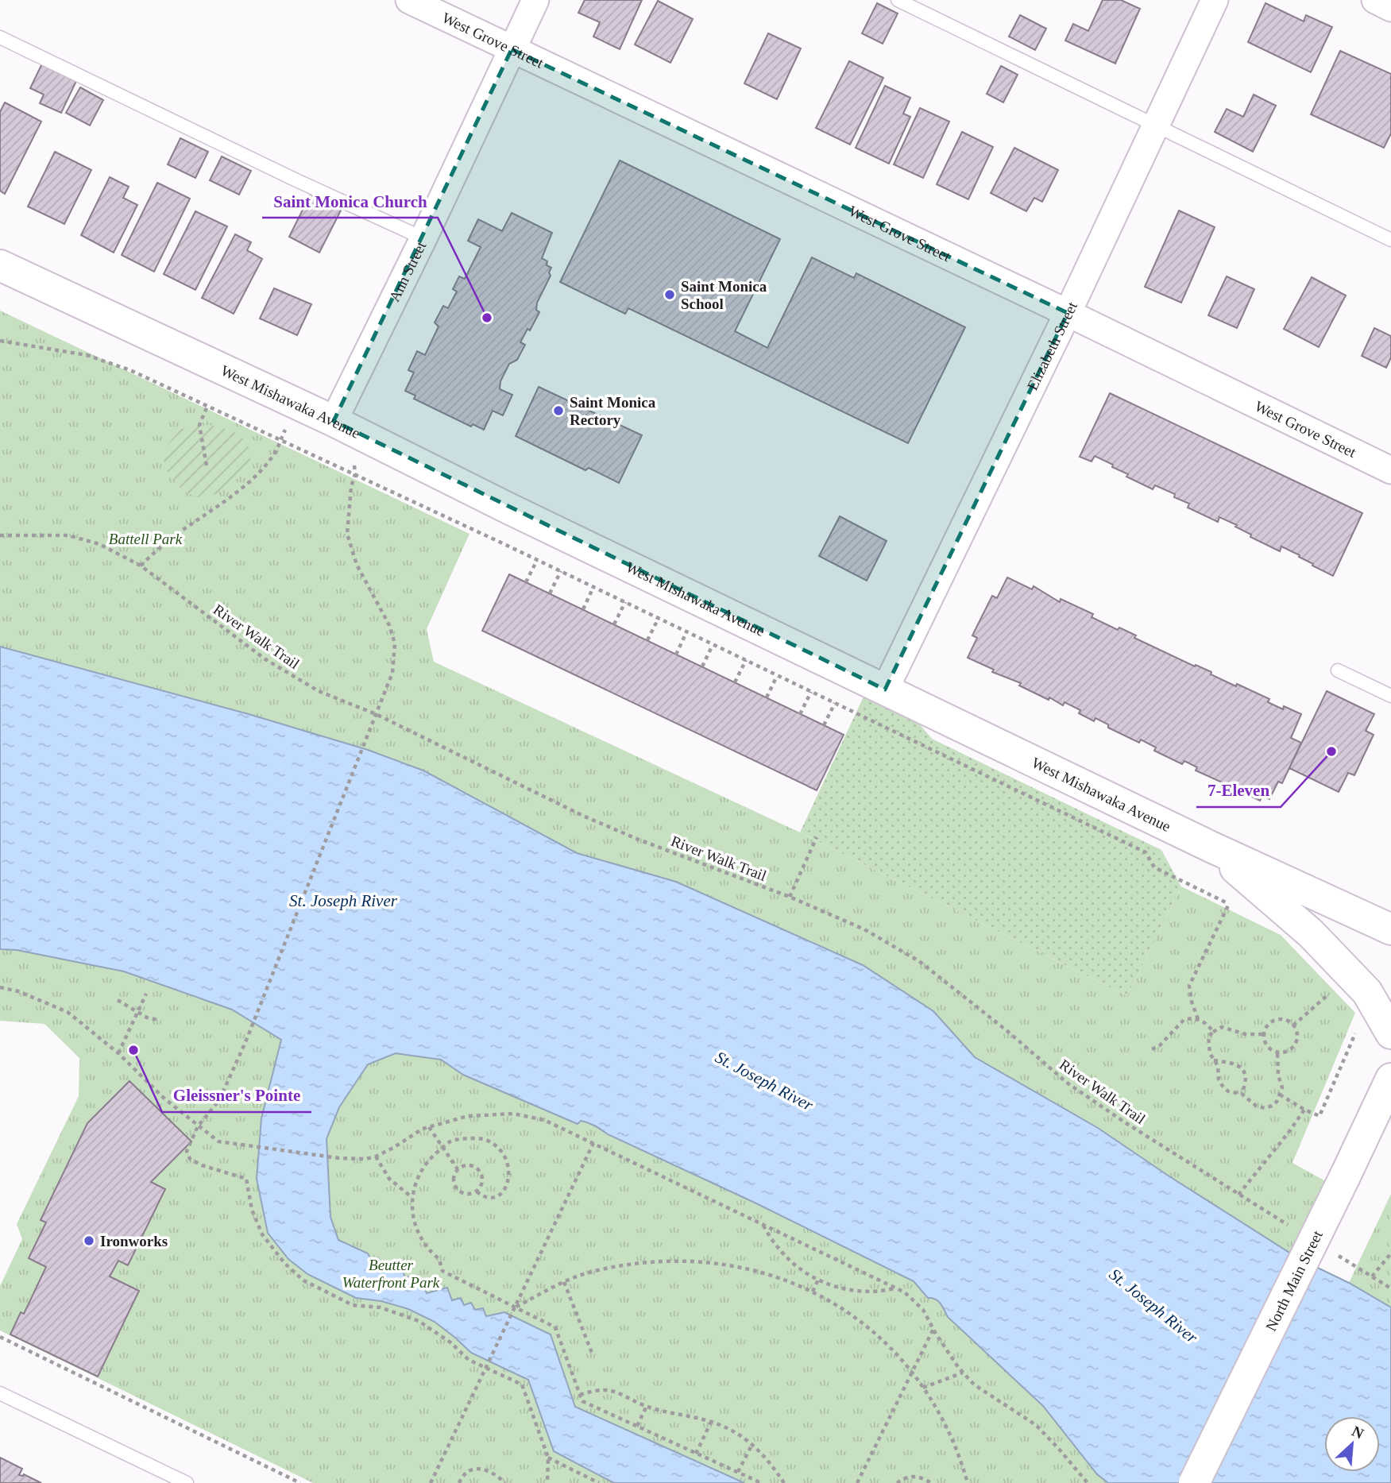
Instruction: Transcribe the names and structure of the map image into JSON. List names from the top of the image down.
{
  "streets": {
    "main road": ["West Mishawaka Avenue", "North Main Street"],
    "street": ["West Grove Street", "Ann Street", "Elizabeth Street"],
    "path": ["River Walk Trail"]
  },
  "crossings": [
    ["West Grove Street", "Ann Street"],
    ["West Grove Street", "Elizabeth Street"],
    ["Ann Street", "West Mishawaka Avenue"],
    ["Elizabeth Street", "West Mishawaka Avenue"]
  ],
  "water": ["St. Joseph River"],
  "parks": ["Battell Park", "Beutter Waterfront Park"],
  "places": [
    "Saint Monica School",
    "Saint Monica Church",
    "Saint Monica Rectory",
    "7-Eleven",
    "Gleissner's Pointe",
    "Ironworks"
  ],
  "north": "top right"
}
